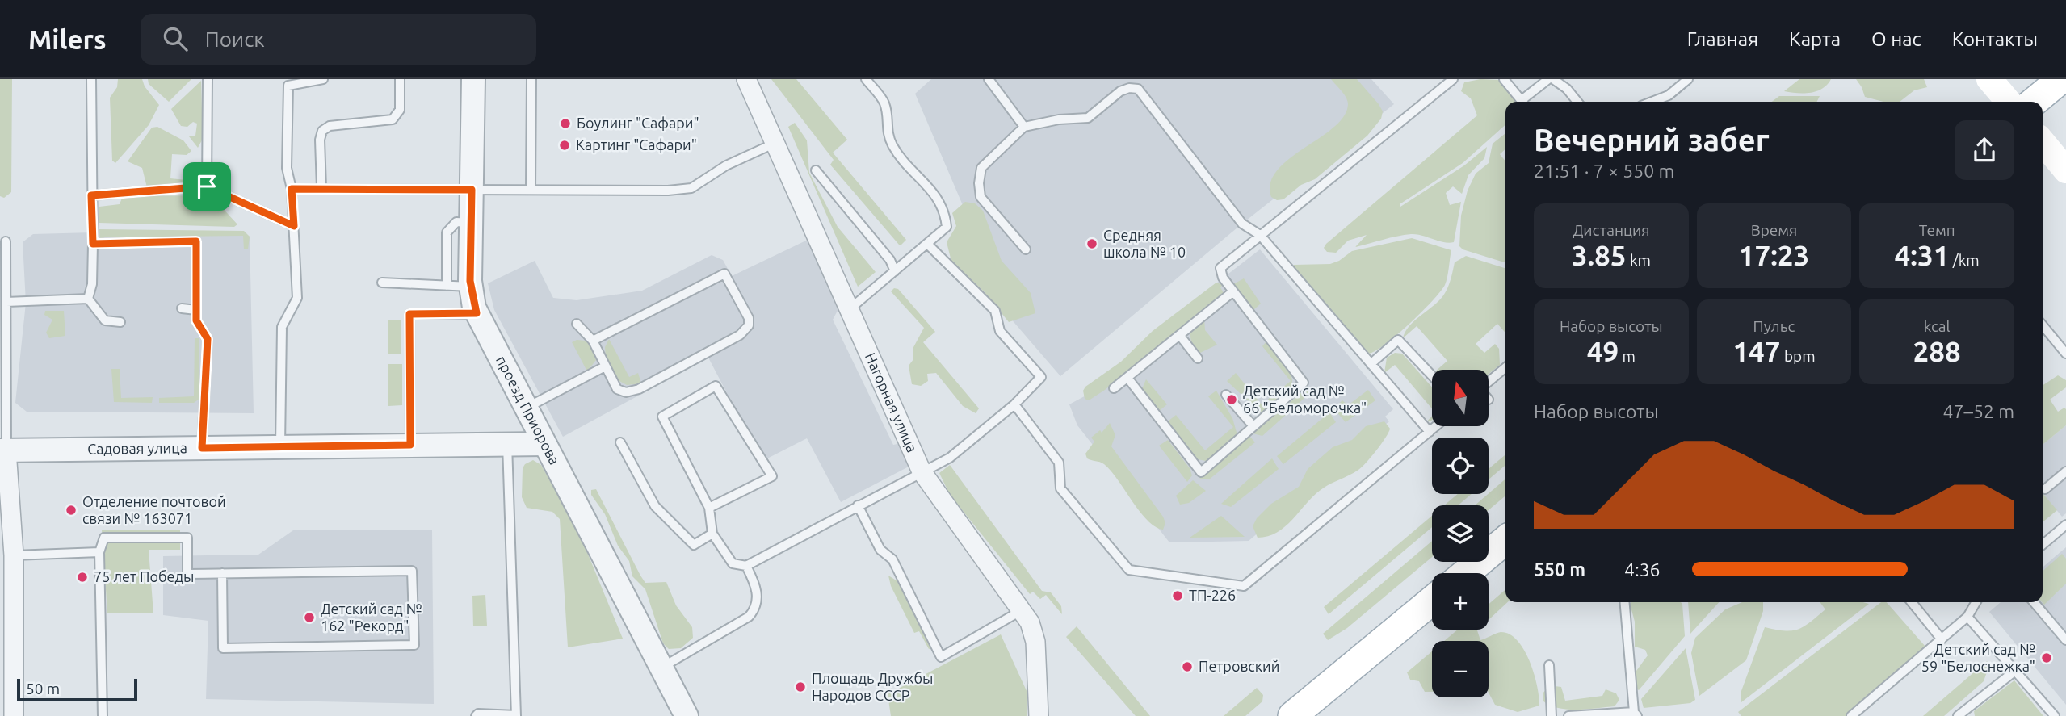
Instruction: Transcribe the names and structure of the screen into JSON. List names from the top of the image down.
{
  "streets": {
    "street": ["Нагорная улица", "проезд Приорова", "Садовая улица"]
  },
  "crossings": [
    ["проезд Приорова", "Садовая улица"]
  ],
  "places": [
    "Боулинг \"Сафари\"",
    "Картинг \"Сафари\"",
    "Средняя школа № 10",
    "Детский сад № 66 \"Беломорочка\"",
    "Отделение почтовой связи № 163071",
    "75 лет Победы",
    "ТП-226",
    "Детский сад № 162 \"Рекорд\"",
    "Детский сад № 59 \"Белоснежка\"",
    "Петровский",
    "Площадь Дружбы Народов СССР"
  ],
  "scale_bar": "50 m",
  "north": "top",
  "page": {
    "header": "Milers",
    "search": "Поиск",
    "nav": [
      "Главная",
      "Карта",
      "О нас",
      "Контакты"
    ],
    "heading": ["Вечерний забег", "21:51 · 7 × 550 m"],
    "stats": [
      ["Дистанция", "3.85 km"],
      ["Время", "17:23"],
      ["Темп", "4:31 /km"],
      ["Набор высоты", "49 m"],
      ["Пульс", "147 bpm"],
      ["kcal", "288"]
    ],
    "map_buttons": ["+", "−"],
    "chart": ["Набор высоты", "47–52 m"],
    "list": [
      {
        "name": "550 m",
        "note": "4:36"
      }
    ],
    "scale": "50 m"
  }
}
